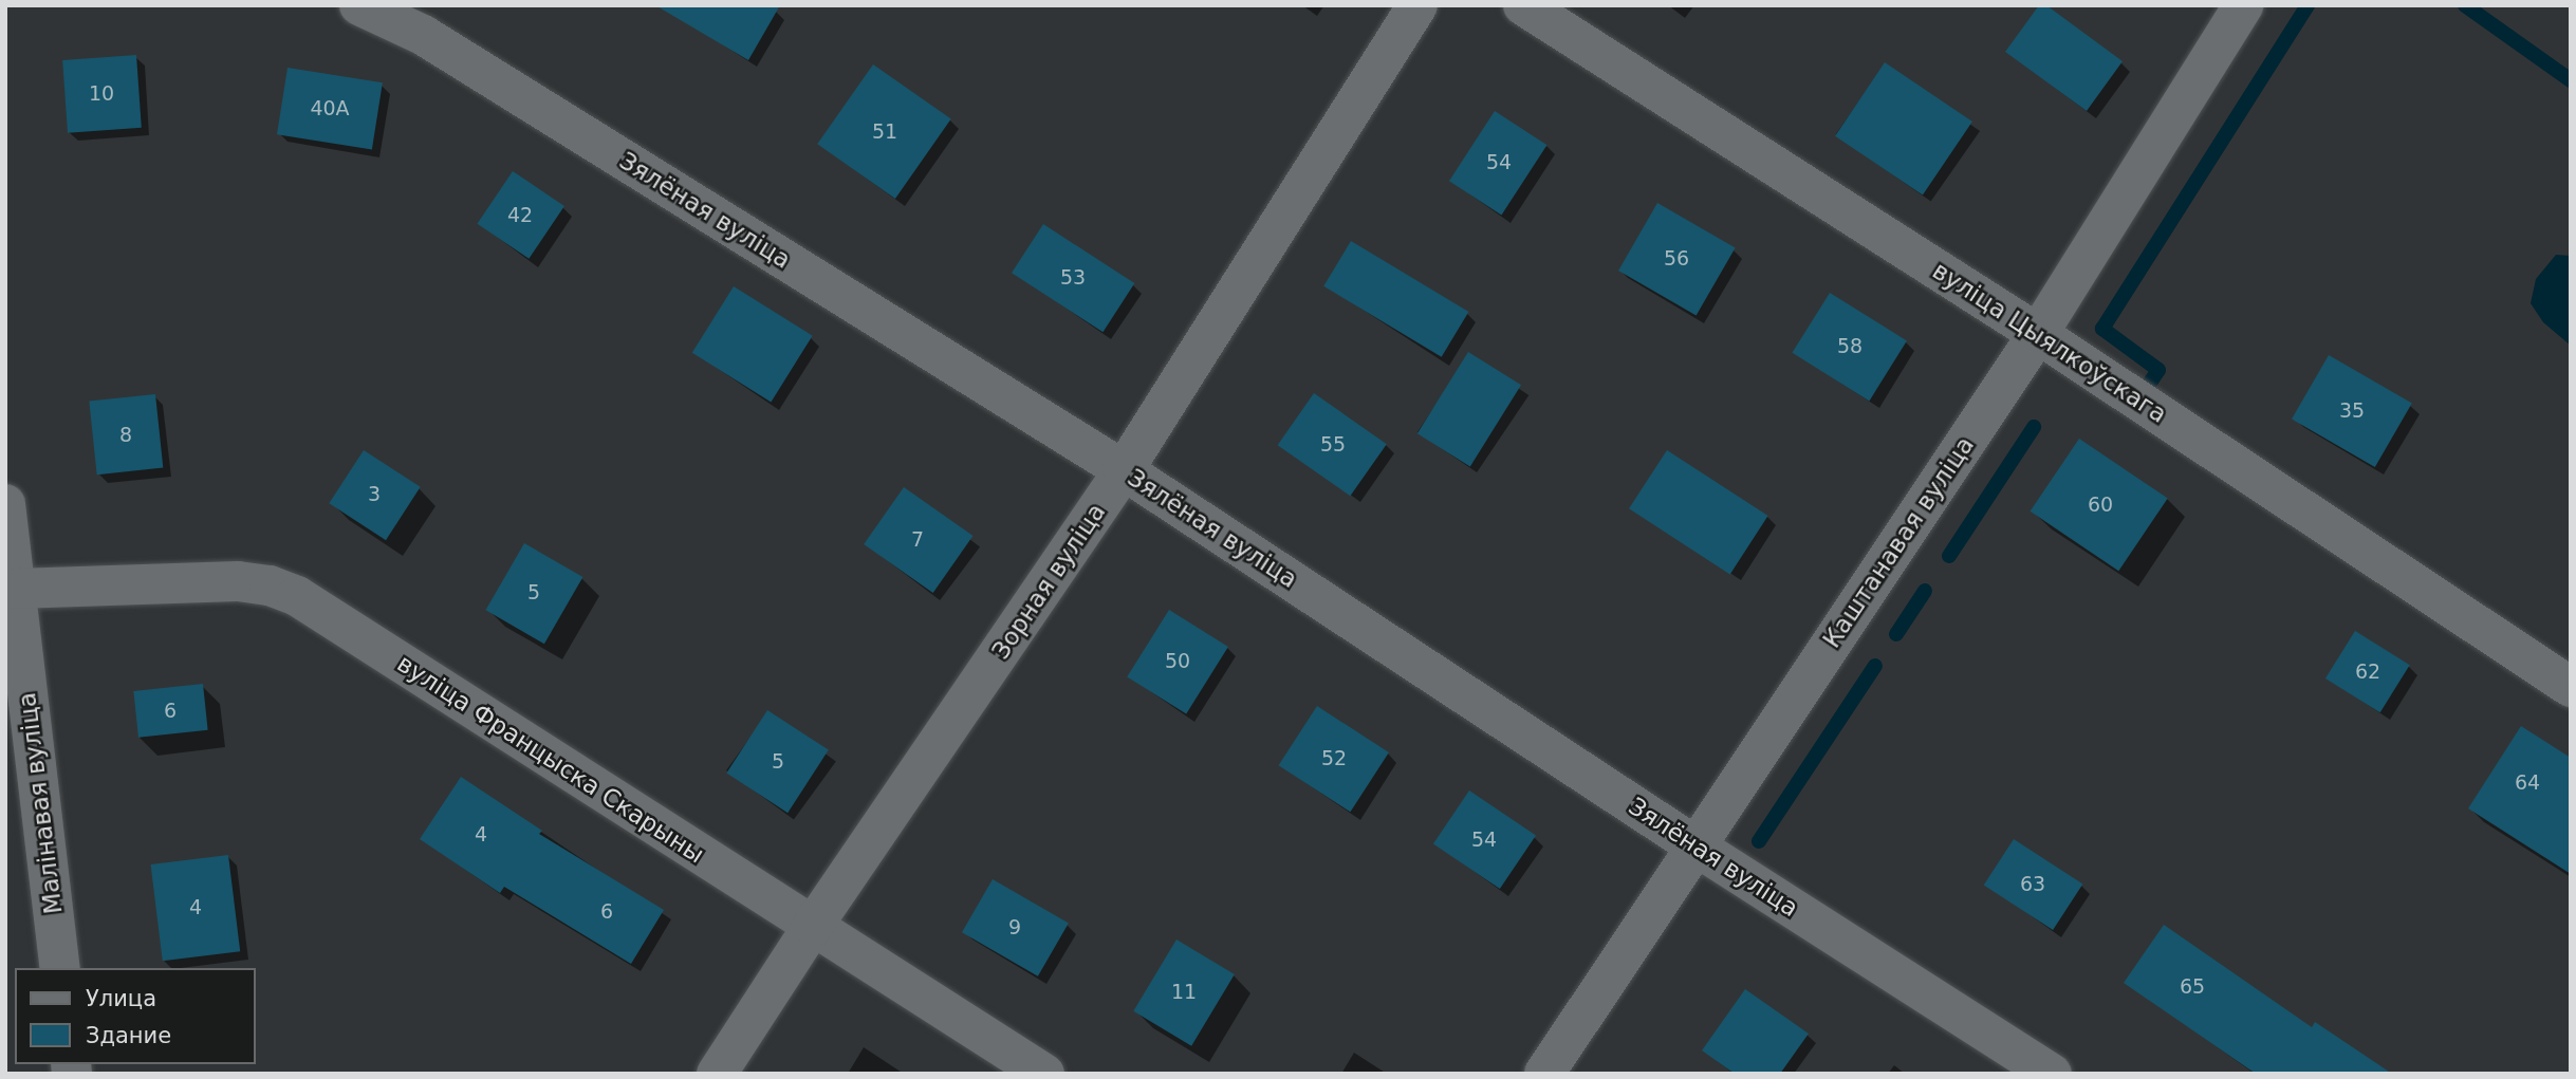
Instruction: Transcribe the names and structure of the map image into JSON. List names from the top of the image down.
{
  "streets": {
    "street": [
      "Зялёная вуліца",
      "вуліца Цыялкоўскага",
      "Каштанавая вуліца",
      "Зорная вуліца",
      "вуліца Францыска Скарыны",
      "Малінавая вуліца"
    ]
  },
  "crossings": [
    ["Зялёная вуліца", "Каштанавая вуліца"],
    ["Зялёная вуліца", "Зорная вуліца"],
    ["вуліца Цыялкоўскага", "Каштанавая вуліца"],
    ["Зорная вуліца", "вуліца Францыска Скарыны"],
    ["вуліца Францыска Скарыны", "Малінавая вуліца"]
  ],
  "house_numbers": [
    "10",
    "40А",
    "51",
    "54",
    "42",
    "56",
    "53",
    "58",
    "35",
    "8",
    "55",
    "3",
    "60",
    "7",
    "5",
    "50",
    "62",
    "6",
    "52",
    "5",
    "64",
    "4",
    "54",
    "63",
    "4",
    "6",
    "9",
    "65",
    "11"
  ],
  "legend": ["Улица", "Здание"]
}
